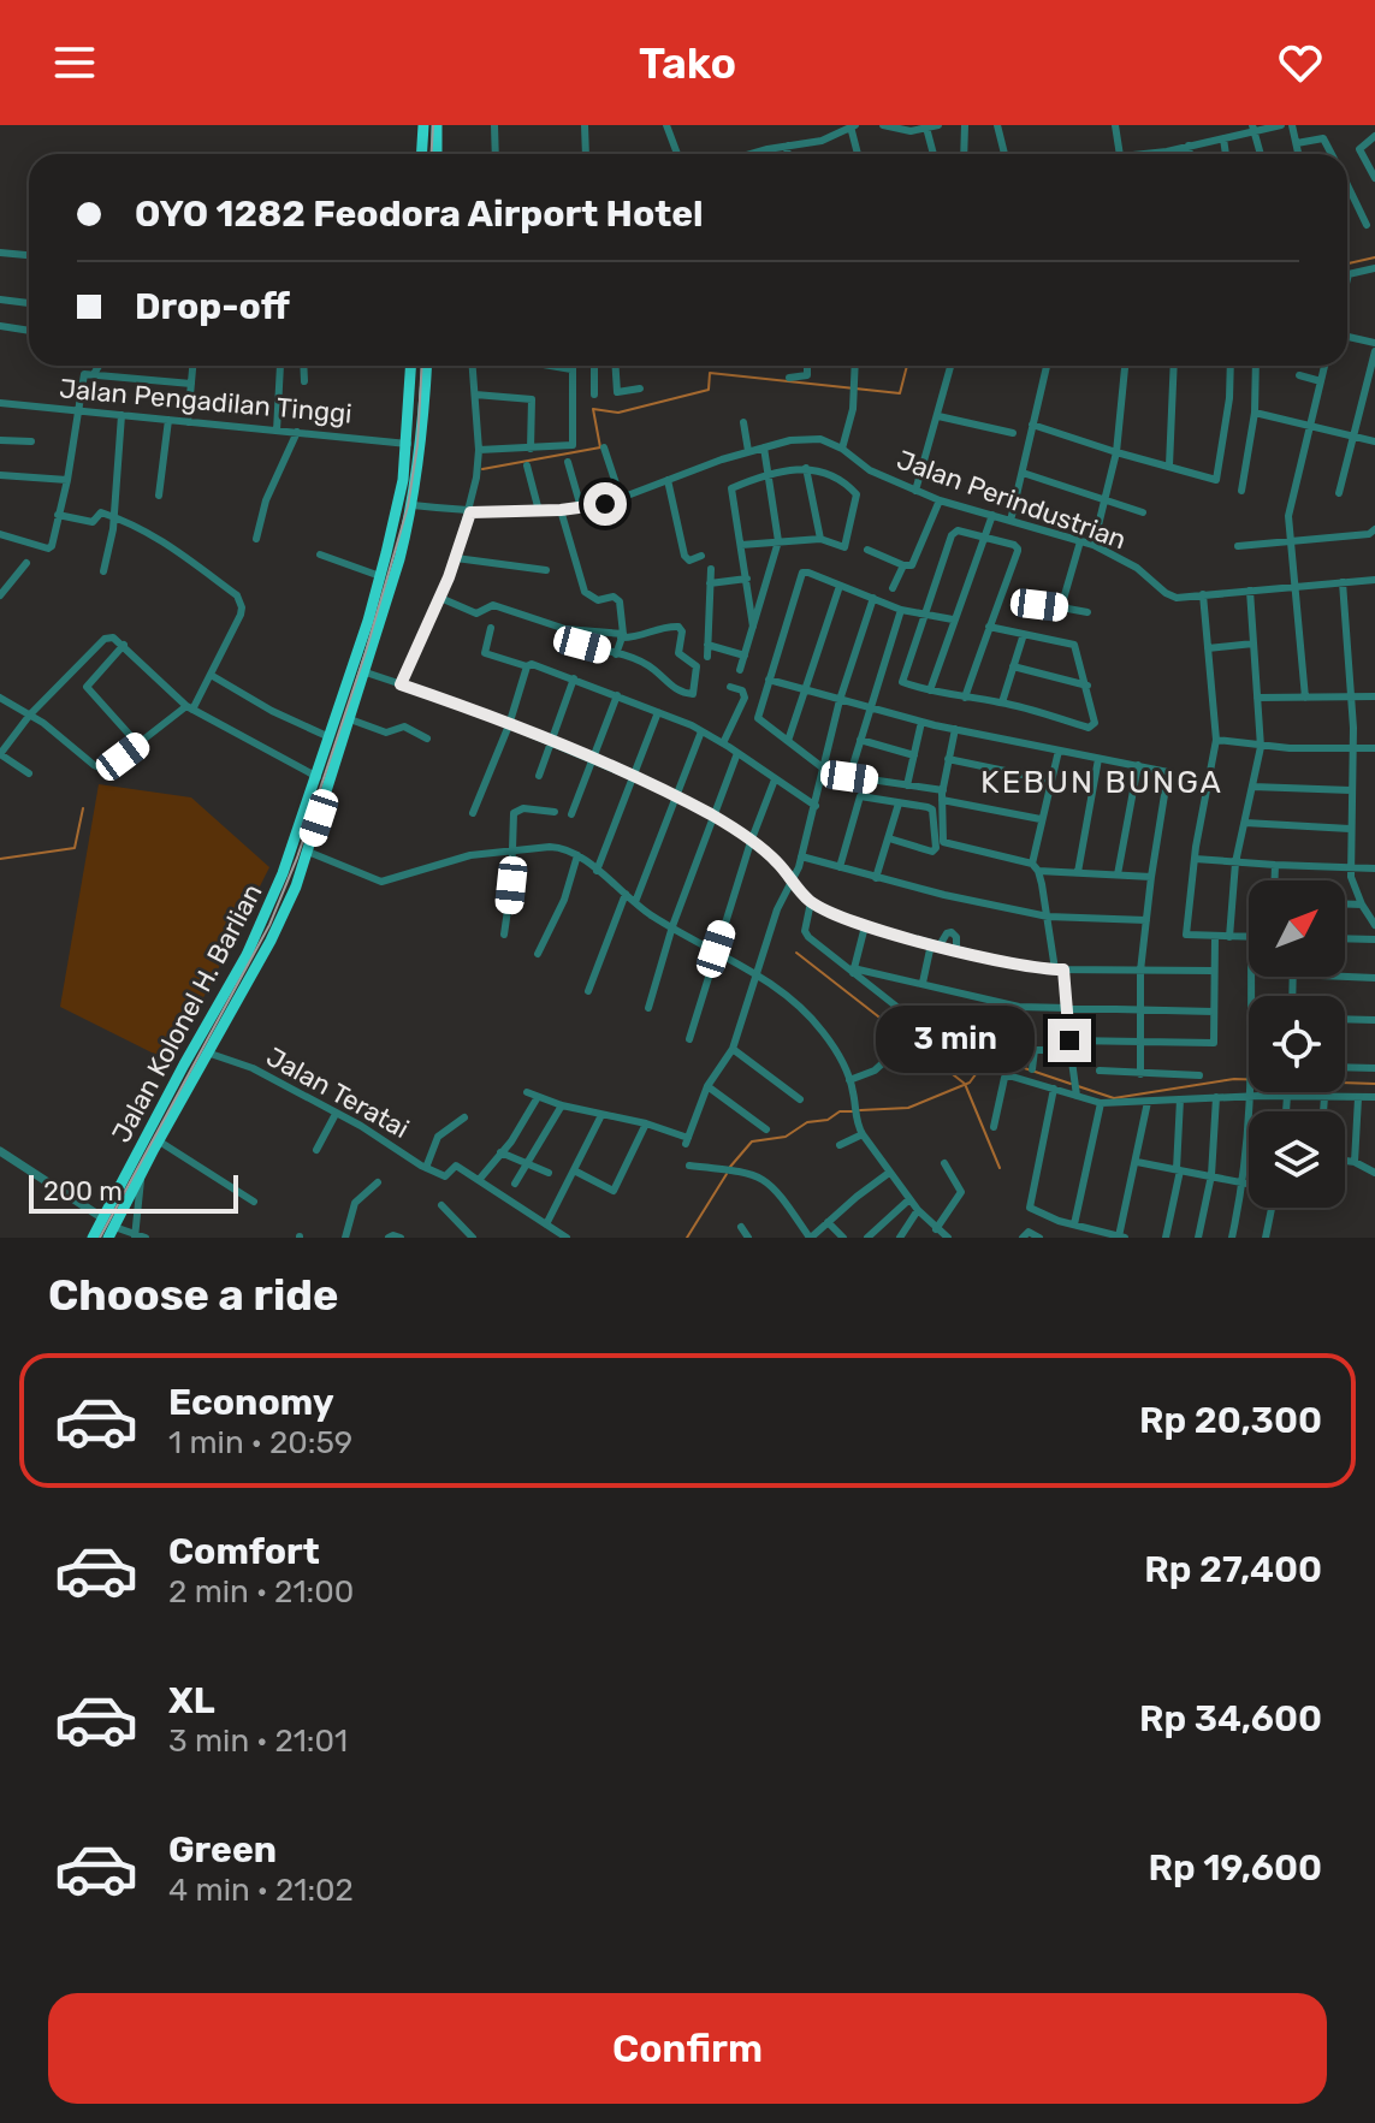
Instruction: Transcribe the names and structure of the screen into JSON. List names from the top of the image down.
{
  "streets": {
    "highway": ["Jalan Kolonel H. Barlian"],
    "street": ["Jalan Pengadilan Tinggi", "Jalan Perindustrian", "Jalan Teratai"]
  },
  "crossings": [
    ["Jalan Pengadilan Tinggi", "Jalan Kolonel H. Barlian"]
  ],
  "districts": ["KEBUN BUNGA"],
  "scale_bar": "200 m",
  "north": "top right",
  "page": {
    "header": "Tako",
    "banner": ["OYO 1282 Feodora Airport Hotel", "Drop-off"],
    "bubble": "3 min",
    "scale": "200 m",
    "heading": "Choose a ride",
    "list": [
      {
        "name": "Economy",
        "note": "1 min · 20:59",
        "value": "Rp 20,300"
      },
      {
        "name": "Comfort",
        "note": "2 min · 21:00",
        "value": "Rp 27,400"
      },
      {
        "name": "XL",
        "note": "3 min · 21:01",
        "value": "Rp 34,600"
      },
      {
        "name": "Green",
        "note": "4 min · 21:02",
        "value": "Rp 19,600"
      }
    ],
    "buttons": "Confirm"
  }
}
